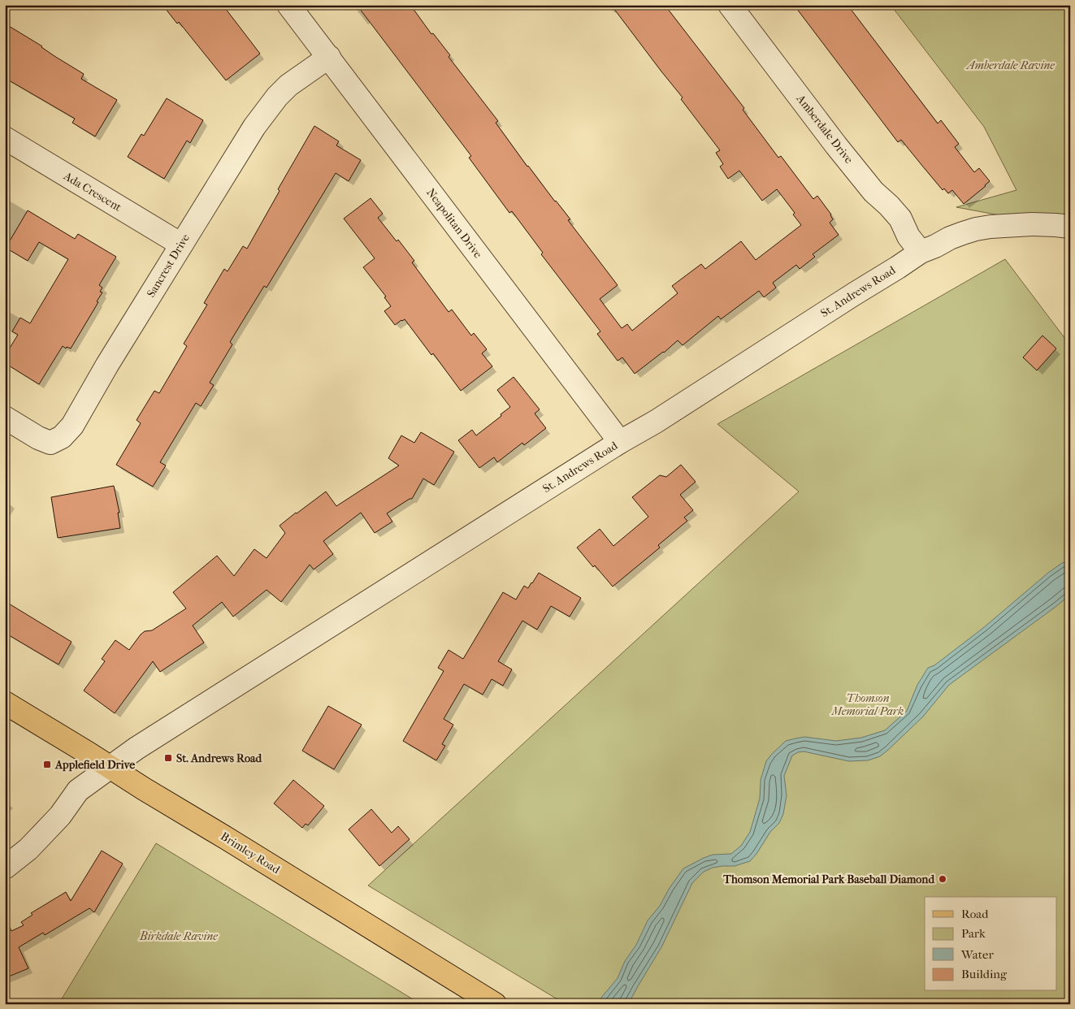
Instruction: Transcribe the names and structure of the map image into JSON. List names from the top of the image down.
{
  "streets": {
    "main road": ["Brimley Road"],
    "street": [
      "Amberdale Drive",
      "Ada Crescent",
      "Neapolitan Drive",
      "Sancrest Drive",
      "St. Andrews Road"
    ]
  },
  "crossings": [
    ["Amberdale Drive", "St. Andrews Road"],
    ["Ada Crescent", "Sancrest Drive"],
    ["Neapolitan Drive", "Sancrest Drive"],
    ["Neapolitan Drive", "St. Andrews Road"],
    ["St. Andrews Road", "Brimley Road"]
  ],
  "parks": ["Amberdale Ravine", "Thomson Memorial Park", "Birkdale Ravine"],
  "places": {
    "transit": ["St. Andrews Road", "Applefield Drive"],
    "other": ["Thomson Memorial Park Baseball Diamond"]
  },
  "legend": [
    "Road",
    "Park",
    "Water",
    "Building"
  ]
}
